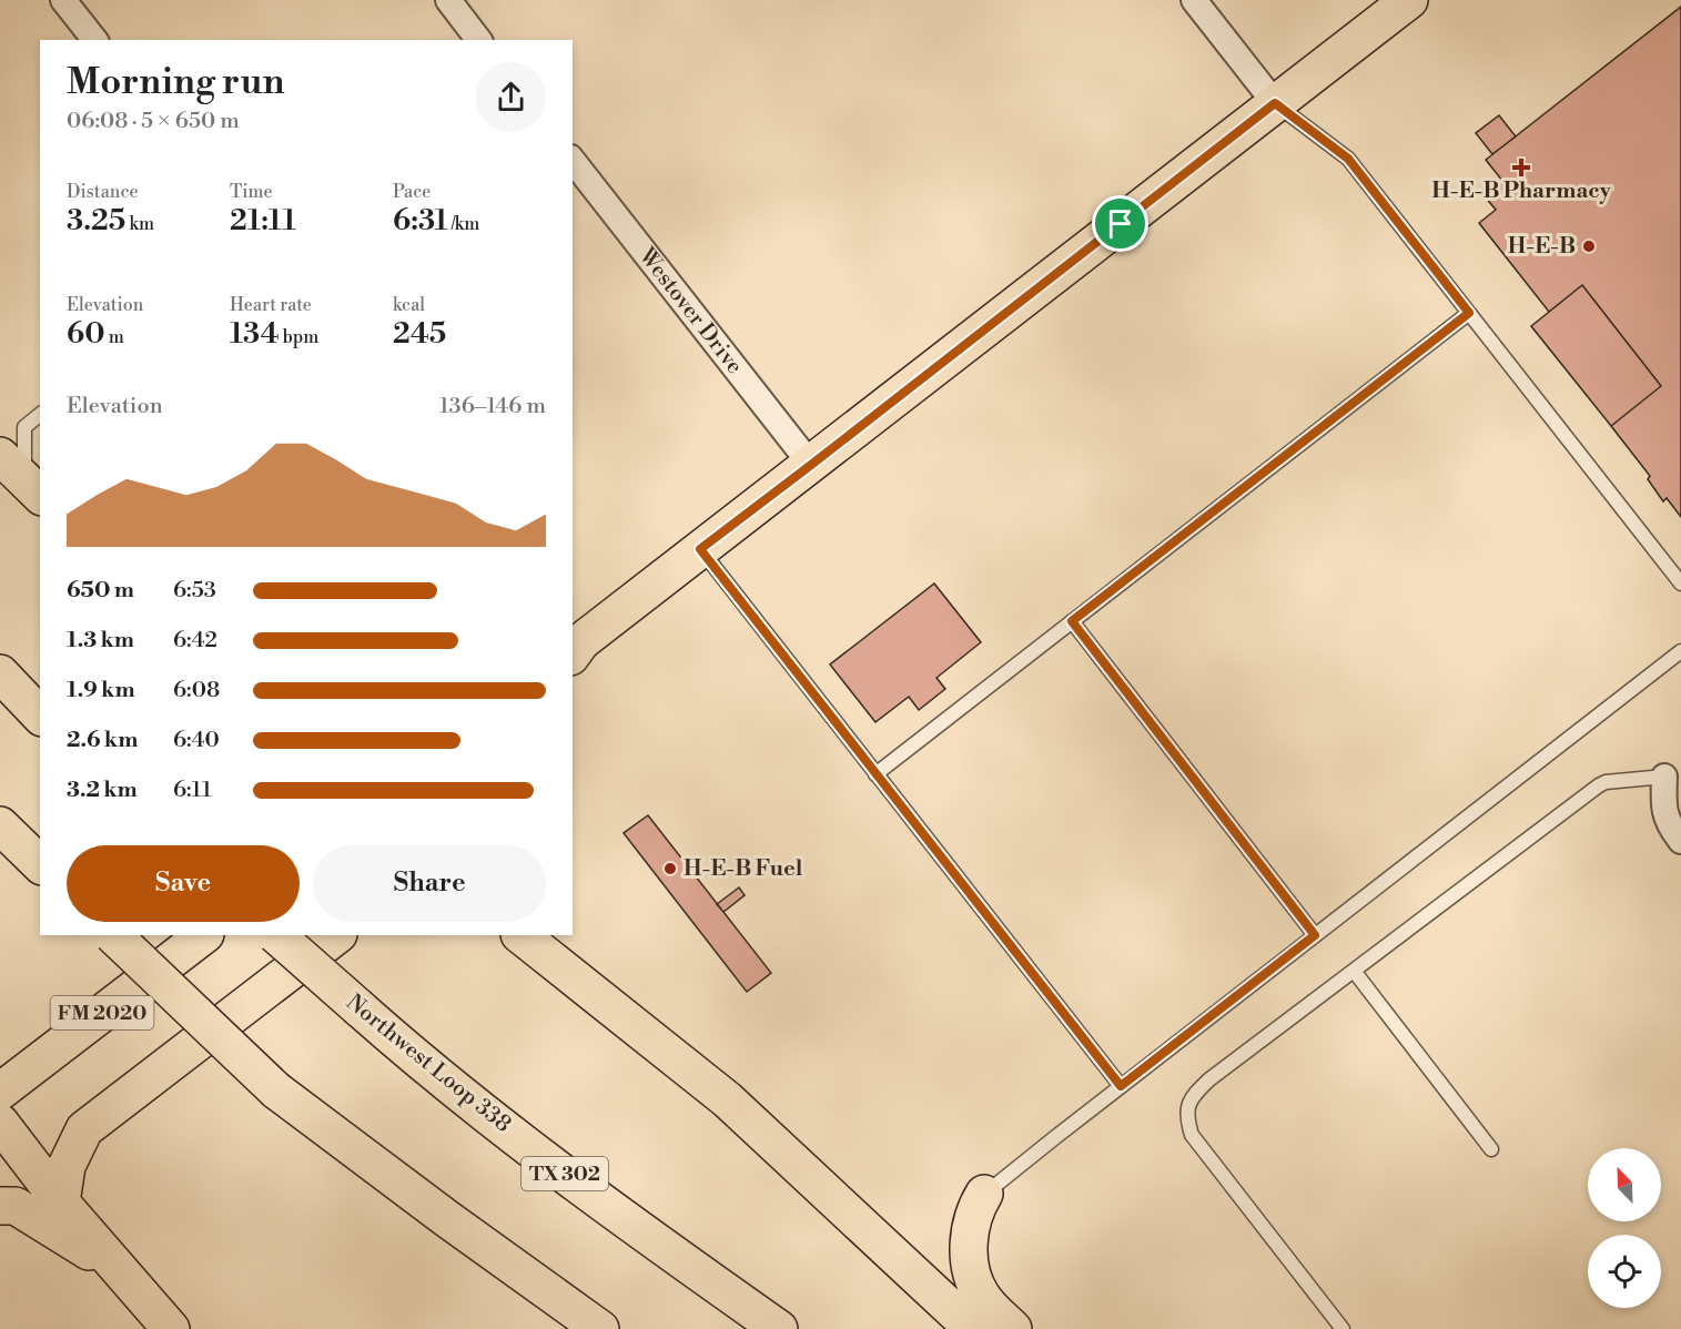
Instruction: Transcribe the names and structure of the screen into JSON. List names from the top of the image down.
{
  "streets": {
    "main road": ["FM 2020", "Northwest Loop 338", "TX 302"],
    "street": ["Westover Drive"]
  },
  "places": {
    "health": ["H-E-B Pharmacy"],
    "other": ["H-E-B", "H-E-B Fuel"]
  },
  "north": "top left",
  "page": {
    "heading": ["Morning run", "06:08 · 5 × 650 m"],
    "stats": [
      ["Distance", "3.25 km"],
      ["Time", "21:11"],
      ["Pace", "6:31 /km"],
      ["Elevation", "60 m"],
      ["Heart rate", "134 bpm"],
      ["kcal", "245"]
    ],
    "chart": ["Elevation", "136–146 m"],
    "list": [
      {
        "name": "650 m",
        "note": "6:53"
      },
      {
        "name": "1.3 km",
        "note": "6:42"
      },
      {
        "name": "1.9 km",
        "note": "6:08"
      },
      {
        "name": "2.6 km",
        "note": "6:40"
      },
      {
        "name": "3.2 km",
        "note": "6:11"
      }
    ],
    "buttons": ["Save", "Share"]
  }
}
